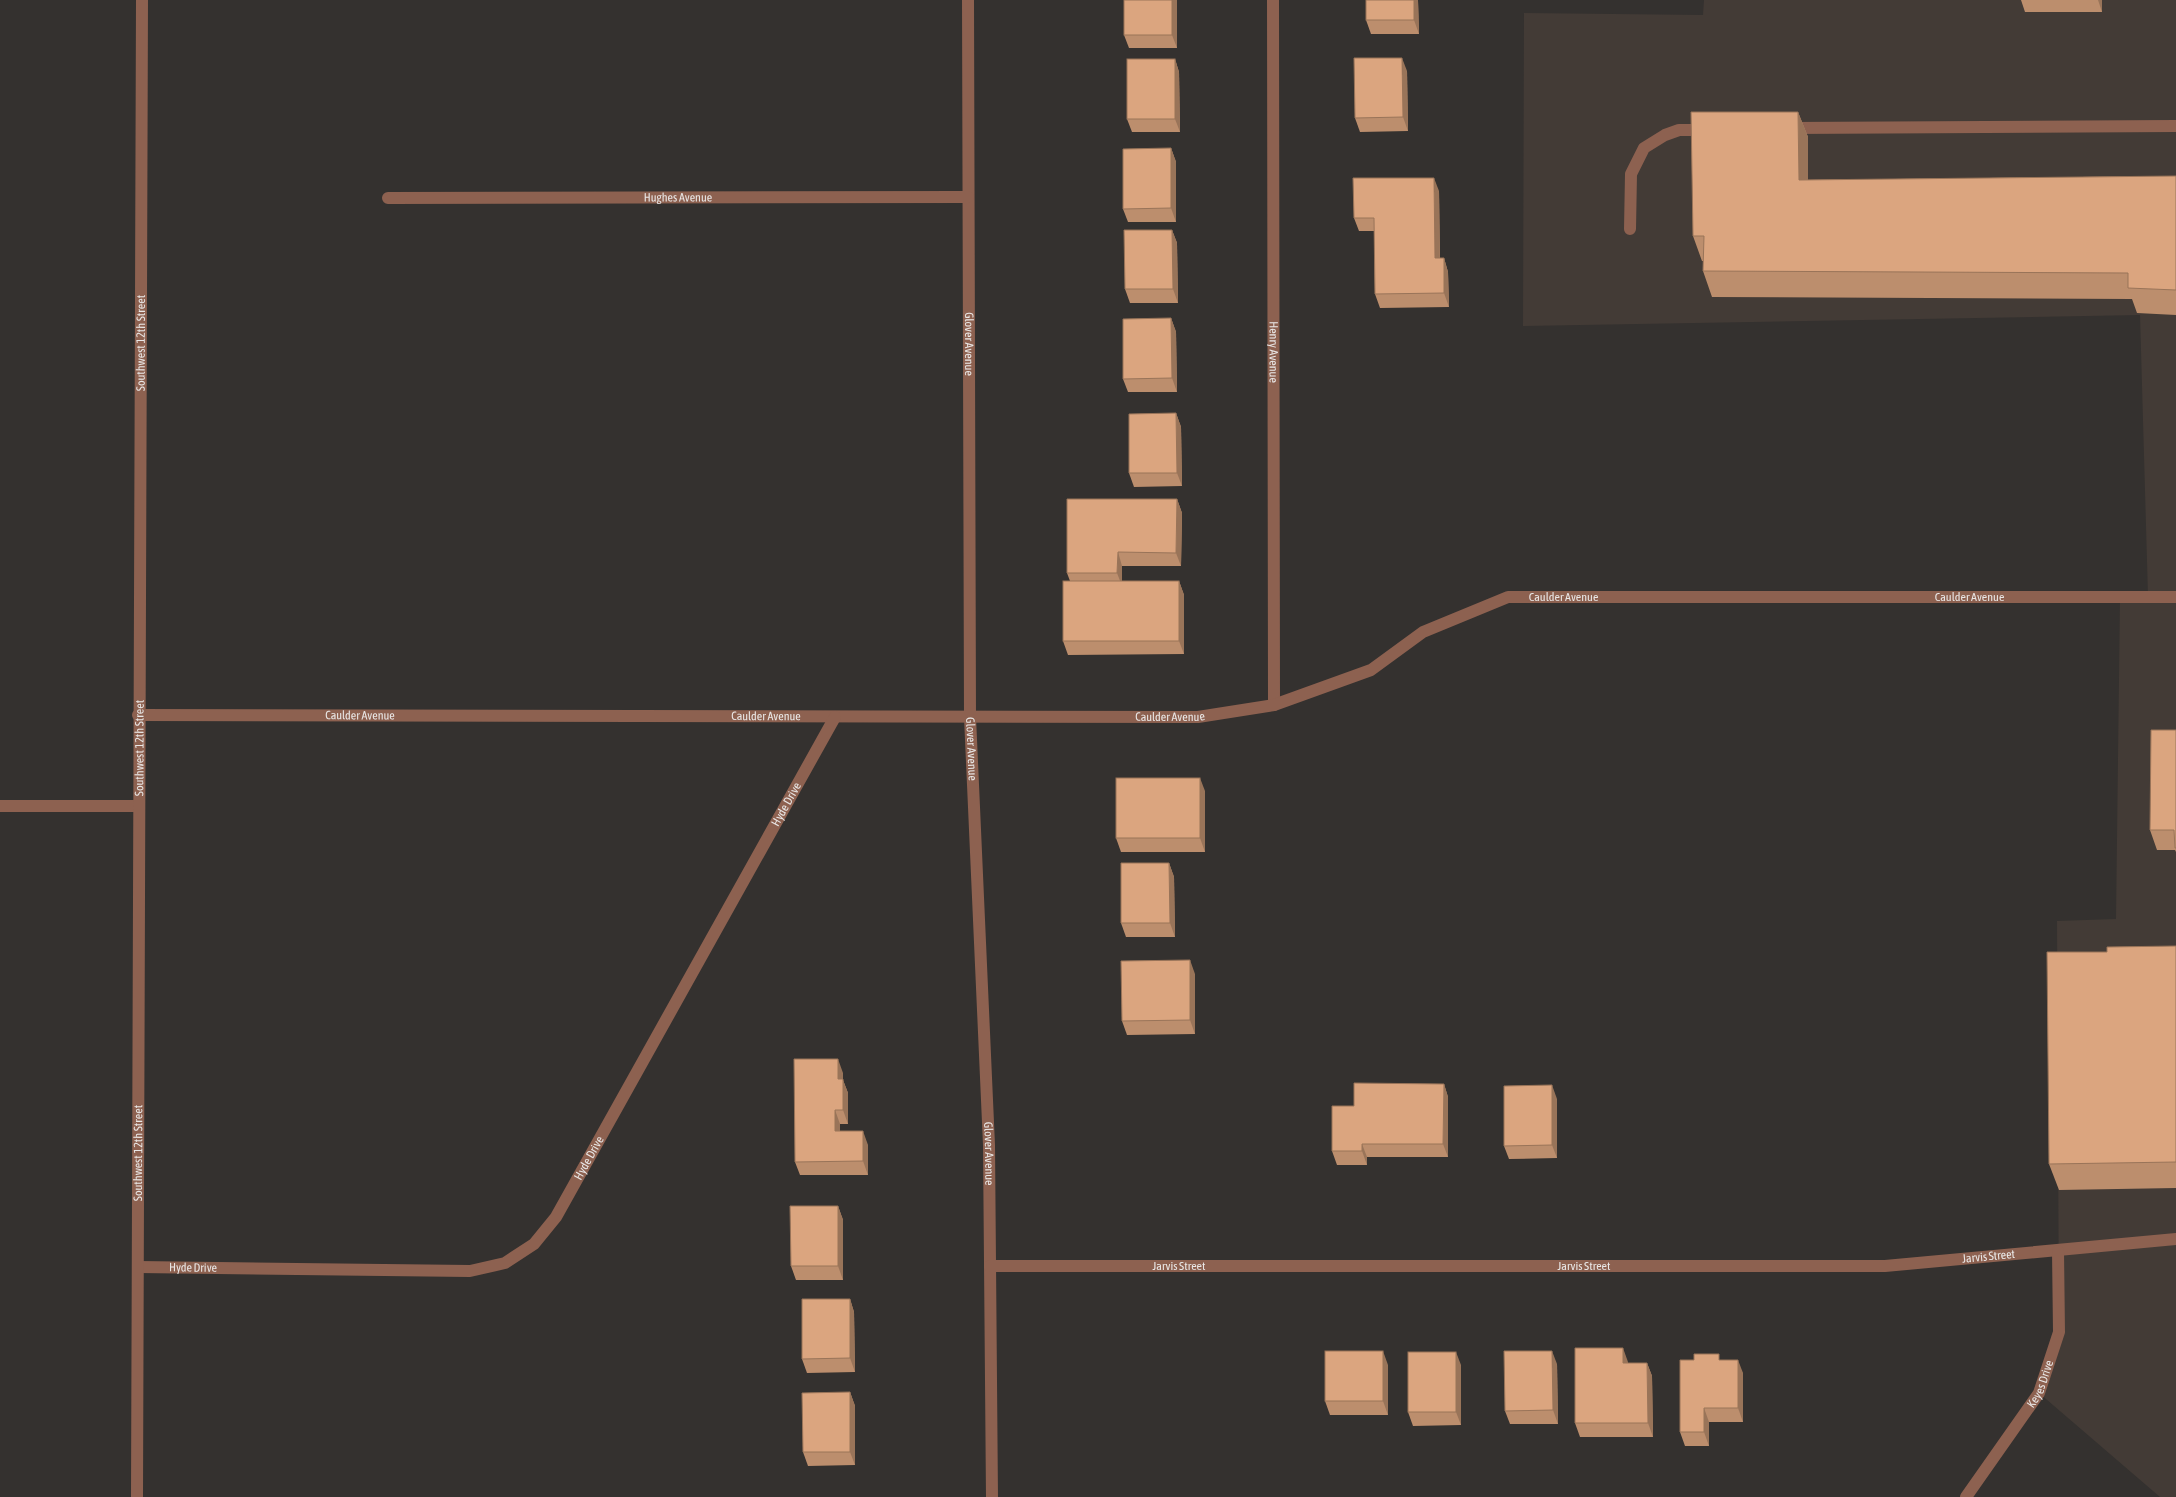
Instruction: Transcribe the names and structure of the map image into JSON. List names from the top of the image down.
{
  "streets": {
    "street": [
      "Hughes Avenue",
      "Southwest 12th Street",
      "Glover Avenue",
      "Henry Avenue",
      "Caulder Avenue",
      "Hyde Drive",
      "Jarvis Street",
      "Keyes Drive"
    ]
  },
  "crossings": [
    ["Hughes Avenue", "Glover Avenue"],
    ["Southwest 12th Street", "Caulder Avenue"],
    ["Southwest 12th Street", "Hyde Drive"],
    ["Glover Avenue", "Caulder Avenue"],
    ["Glover Avenue", "Jarvis Street"],
    ["Henry Avenue", "Caulder Avenue"],
    ["Caulder Avenue", "Hyde Drive"],
    ["Jarvis Street", "Keyes Drive"]
  ]
}
